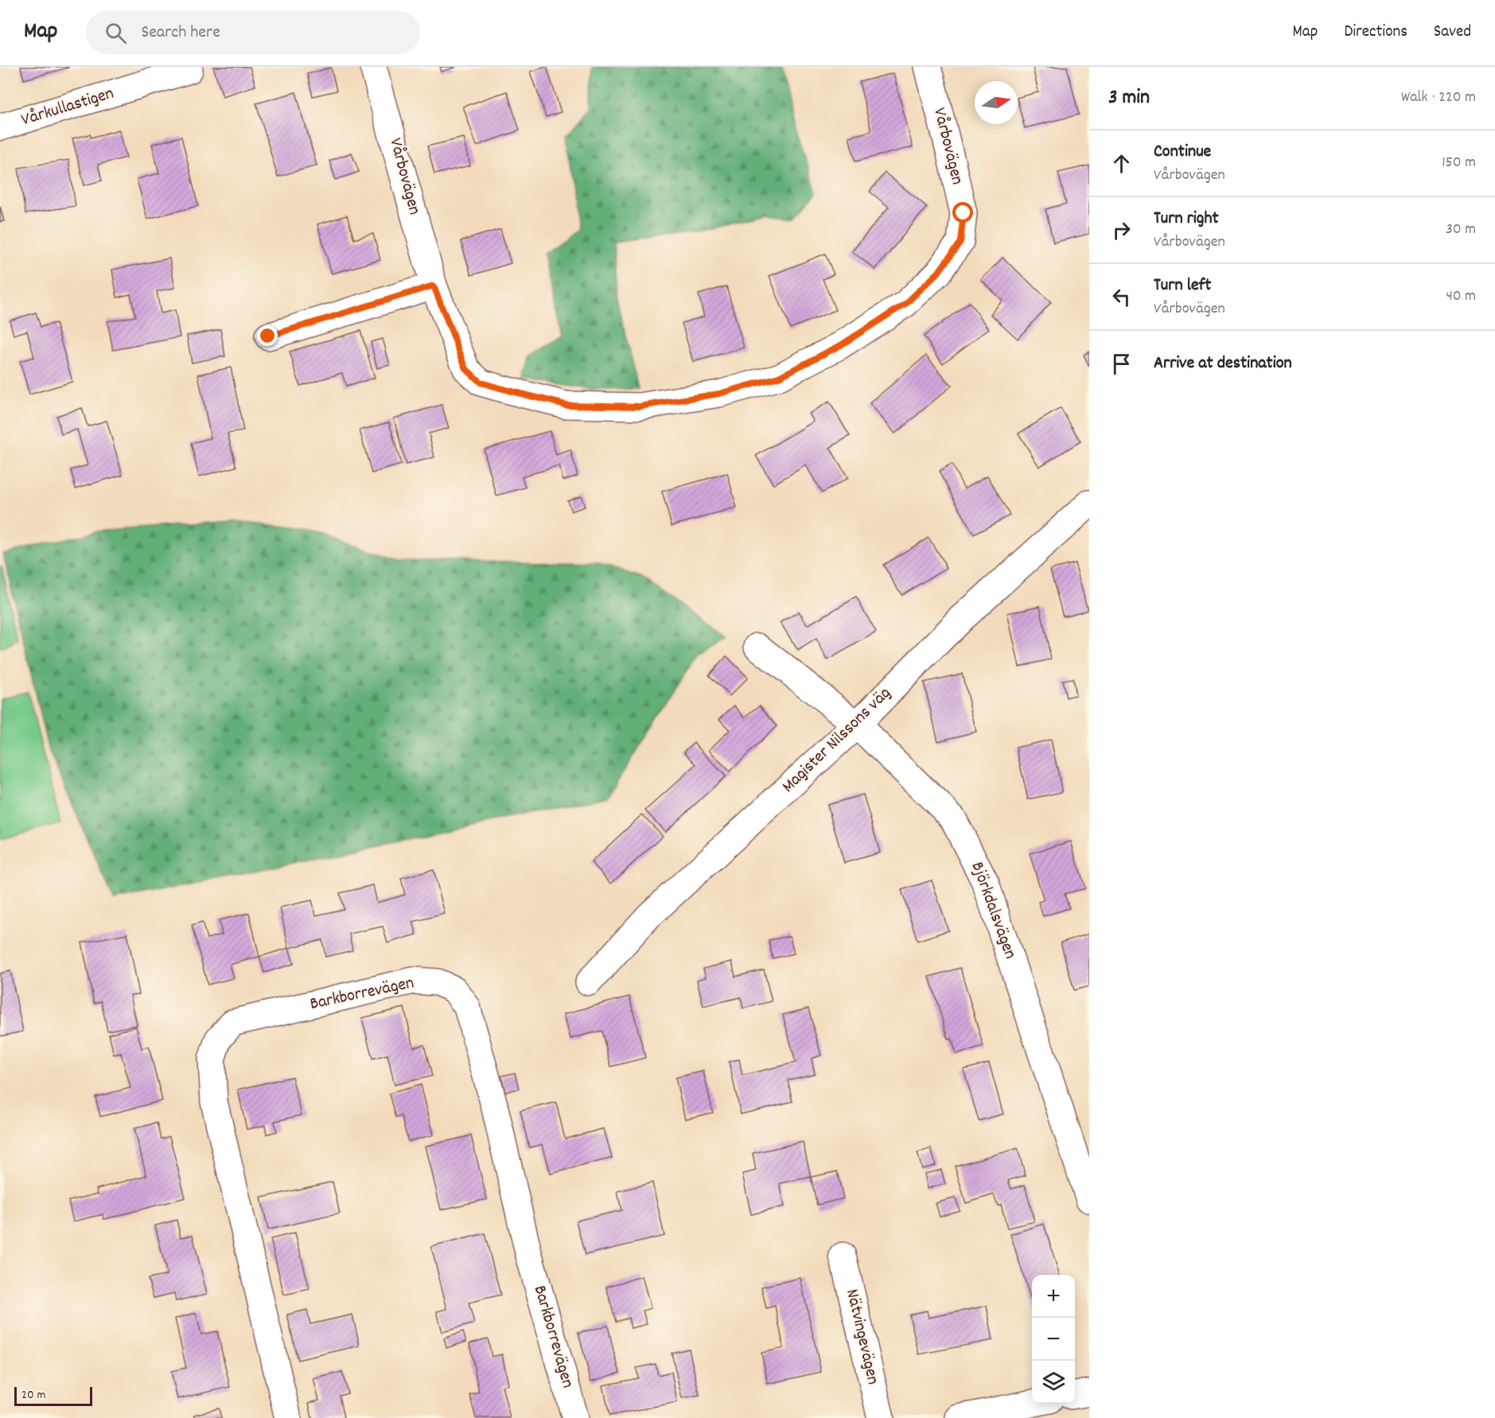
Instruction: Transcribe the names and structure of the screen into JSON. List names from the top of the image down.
{
  "streets": {
    "street": [
      "Vårkullastigen",
      "Vårbovägen",
      "Magister Nilssons väg",
      "Björkdalsvägen",
      "Barkborrevägen",
      "Nätvingevägen"
    ]
  },
  "crossings": [
    ["Magister Nilssons väg", "Björkdalsvägen"]
  ],
  "scale_bar": "20 m",
  "north": "right",
  "page": {
    "header": "Map",
    "search": "Search here",
    "nav": ["Map", "Directions", "Saved"],
    "heading": ["3 min", "Walk · 220 m"],
    "list": [
      ["Continue", "Vårbovägen", "150 m"],
      ["Turn right", "Vårbovägen", "30 m"],
      ["Turn left", "Vårbovägen", "40 m"],
      "Arrive at destination"
    ],
    "map_buttons": ["+", "−"],
    "scale": "20 m"
  }
}
